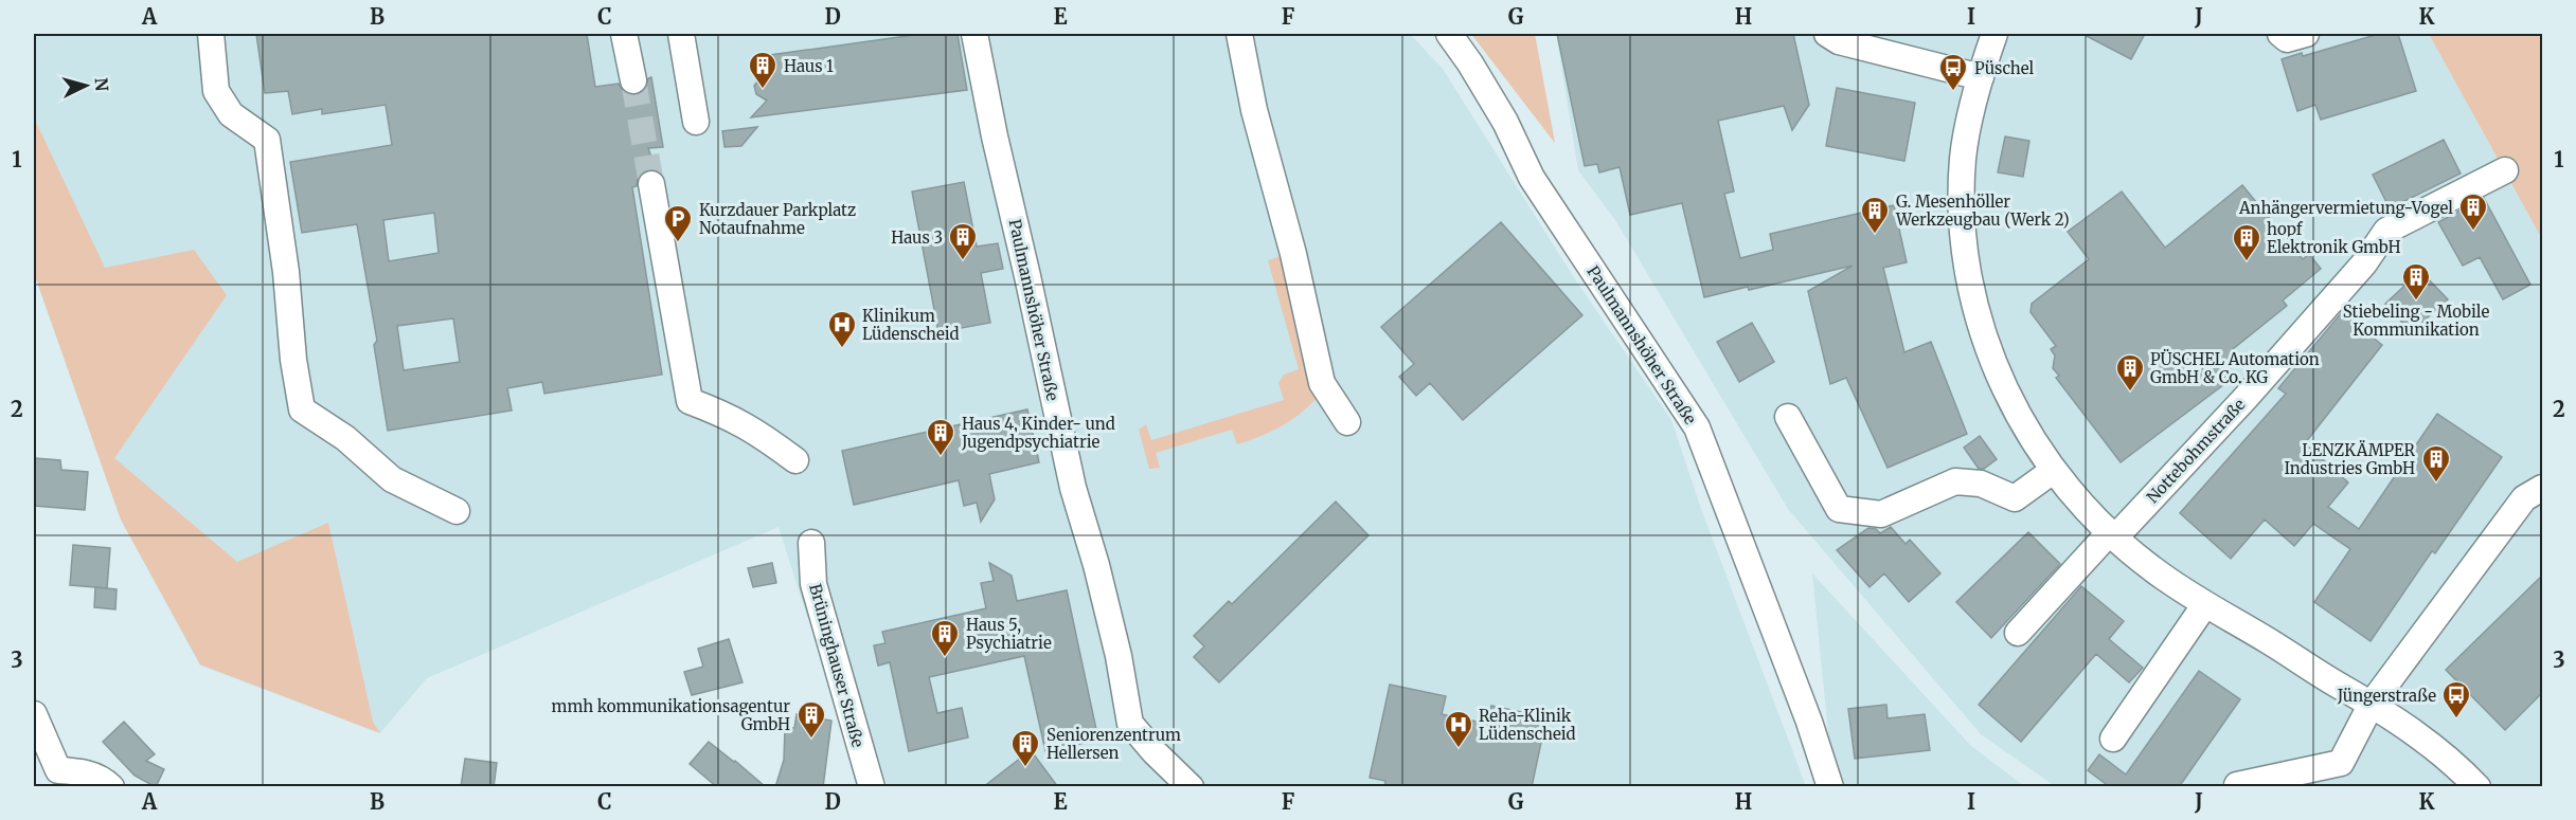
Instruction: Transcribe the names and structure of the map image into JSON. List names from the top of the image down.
{
  "streets": {
    "street": ["Paulmannshöher Straße", "Nottebohmstraße", "Brüninghauser Straße"]
  },
  "places": {
    "building": [
      "Haus 1",
      "Anhängervermietung-Vogel",
      "G. Mesenhöller Werkzeugbau (Werk 2)",
      "Haus 3",
      "hopf Elektronik GmbH",
      "Stiebeling - Mobile Kommunikation",
      "PÜSCHEL Automation GmbH & Co. KG",
      "Haus 4, Kinder- und Jugendpsychiatrie",
      "LENZKÄMPER Industries GmbH",
      "Haus 5, Psychiatrie",
      "mmh kommunikationsagentur GmbH",
      "Seniorenzentrum Hellersen"
    ],
    "bus stop": ["Püschel", "Jüngerstraße"],
    "parking": ["Kurzdauer Parkplatz Notaufnahme"],
    "hospital": ["Klinikum Lüdenscheid", "Reha-Klinik Lüdenscheid"]
  },
  "north": "right",
  "grid": {
    "columns": [
      "A",
      "B",
      "C",
      "D",
      "E",
      "F",
      "G",
      "H",
      "I",
      "J",
      "K"
    ],
    "rows": ["1", "2", "3"]
  }
}
